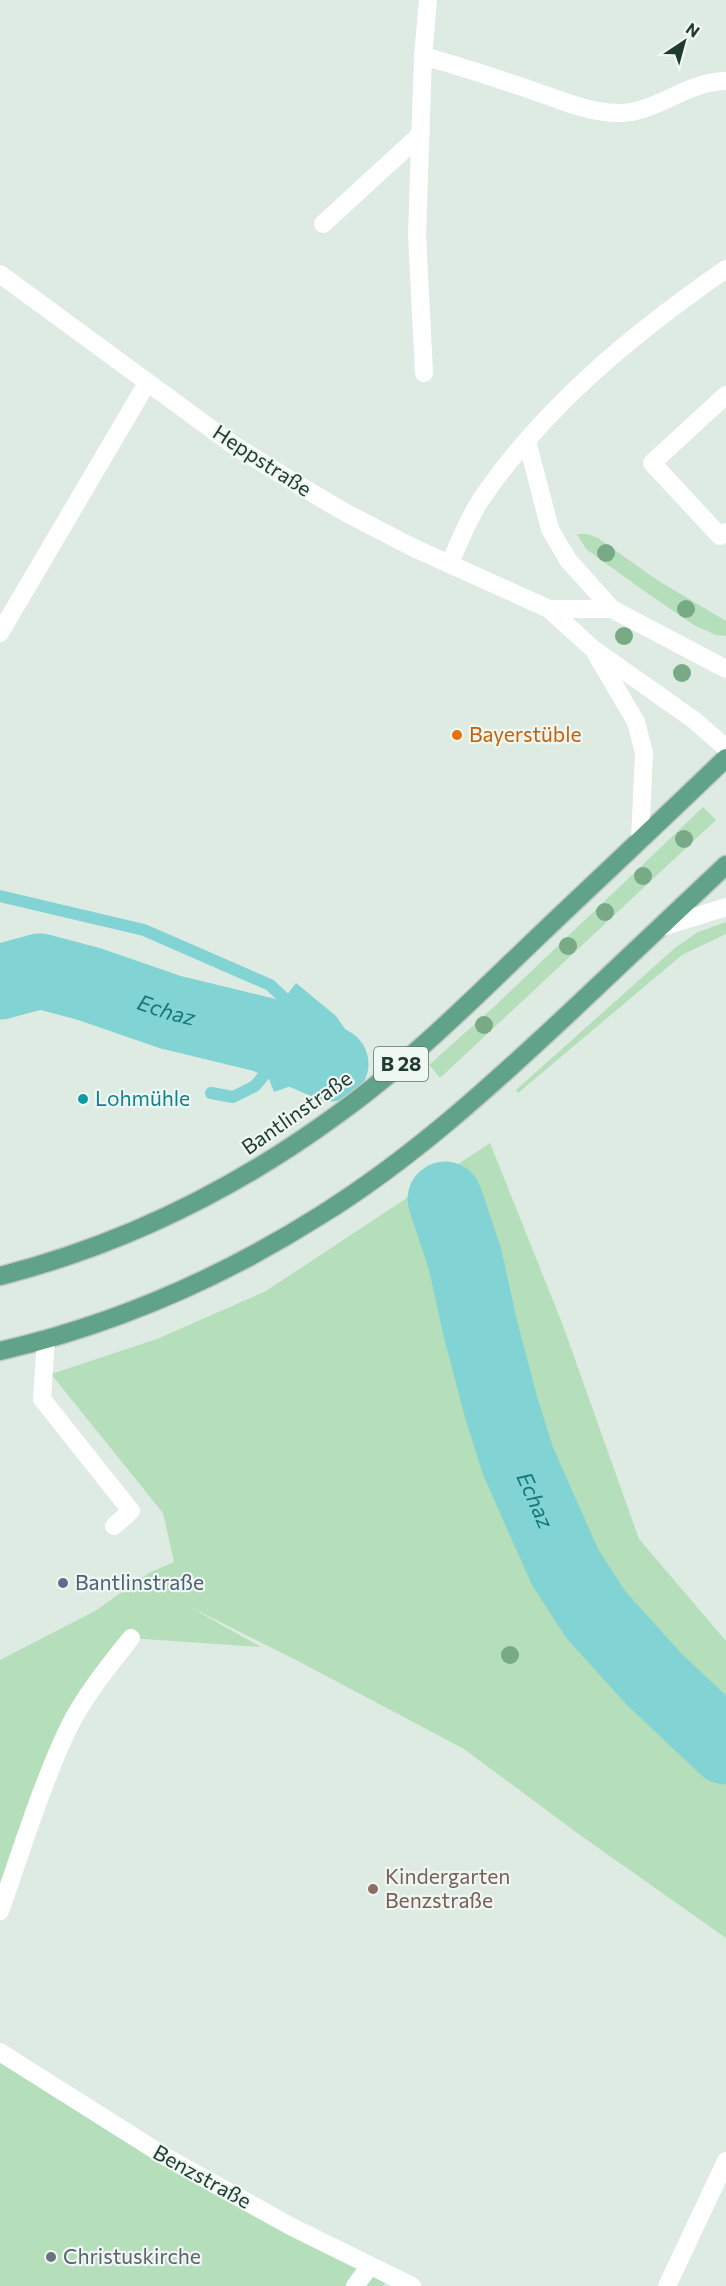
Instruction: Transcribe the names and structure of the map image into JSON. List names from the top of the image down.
{
  "streets": {
    "main road": ["B 28", "Bantlinstraße"],
    "street": ["Heppstraße", "Benzstraße"]
  },
  "water": ["Echaz"],
  "places": [
    "Bayerstüble",
    "Lohmühle",
    "Bantlinstraße",
    "Kindergarten Benzstraße",
    "Christuskirche"
  ],
  "north": "top right"
}
